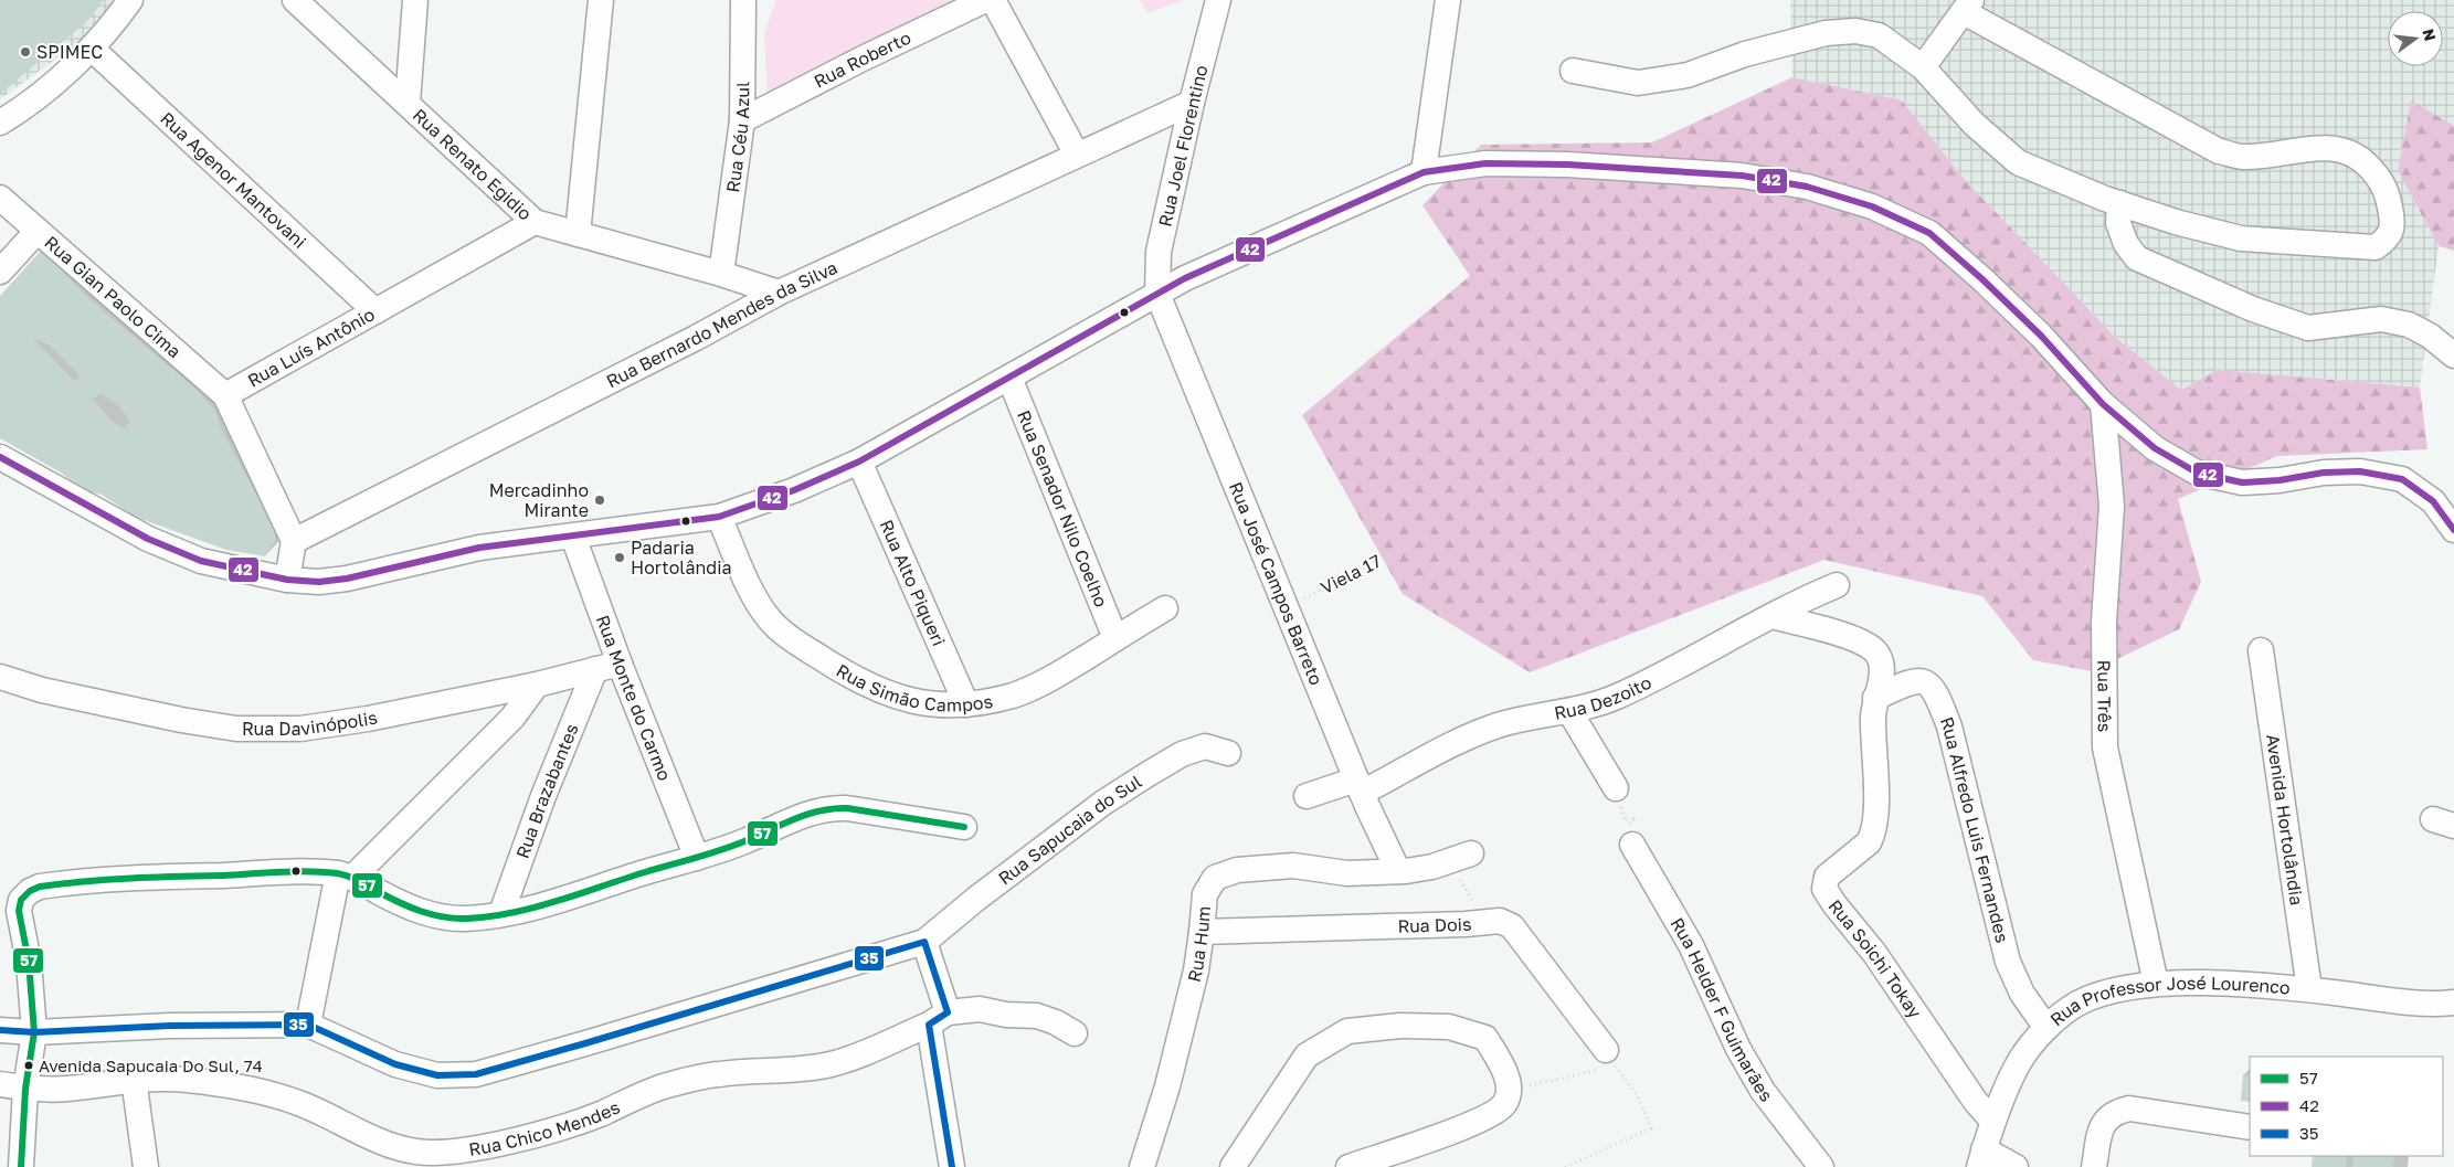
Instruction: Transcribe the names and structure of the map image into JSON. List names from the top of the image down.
{
  "streets": {
    "street": [
      "Rua Roberto",
      "Rua Céu Azul",
      "Rua Joel Florentino",
      "Rua Renato Egidio",
      "Rua Agenor Mantovani",
      "Rua Gian Paolo Cima",
      "Rua Bernardo Mendes da Silva",
      "Rua Luís Antônio",
      "Rua Senador Nilo Coelho",
      "Rua Alto Piqueri",
      "Rua José Campos Barreto",
      "Rua Simão Campos",
      "Rua Dezoito",
      "Rua Três",
      "Rua Monte do Carmo",
      "Rua Davinópolis",
      "Rua Brazabantes",
      "Avenida Hortolândia",
      "Rua Sapucaia do Sul",
      "Rua Alfredo Luis Fernandes",
      "Rua Dois",
      "Rua Hum",
      "Rua Soichi Tokay",
      "Rua Professor José Lourenco",
      "Rua Helder F Guimarães",
      "Rua Chico Mendes"
    ],
    "path": ["Viela 17"]
  },
  "crossings": [
    ["Rua Roberto", "Rua Céu Azul"],
    ["Rua Céu Azul", "Rua Renato Egidio"],
    ["Rua Joel Florentino", "Rua Bernardo Mendes da Silva"],
    ["Rua Joel Florentino", "Rua José Campos Barreto"],
    ["Rua Renato Egidio", "Rua Bernardo Mendes da Silva"],
    ["Rua Renato Egidio", "Rua Luís Antônio"],
    ["Rua Agenor Mantovani", "Rua Luís Antônio"],
    ["Rua Gian Paolo Cima", "Rua Luís Antônio"],
    ["Rua Bernardo Mendes da Silva", "Rua Luís Antônio"],
    ["Rua Senador Nilo Coelho", "Rua Simão Campos"],
    ["Viela 17", "Rua José Campos Barreto"],
    ["Rua Alto Piqueri", "Rua Simão Campos"],
    ["Rua José Campos Barreto", "Rua Dezoito"],
    ["Rua José Campos Barreto", "Rua Hum"],
    ["Rua Dezoito", "Rua Soichi Tokay"],
    ["Rua Três", "Rua Professor José Lourenco"],
    ["Rua Monte do Carmo", "Rua Davinópolis"],
    ["Rua Davinópolis", "Rua Brazabantes"],
    ["Avenida Hortolândia", "Rua Professor José Lourenco"],
    ["Rua Alfredo Luis Fernandes", "Rua Soichi Tokay"],
    ["Rua Alfredo Luis Fernandes", "Rua Professor José Lourenco"],
    ["Rua Dois", "Rua Hum"],
    ["Rua Soichi Tokay", "Rua Professor José Lourenco"]
  ],
  "places": [
    "SPIMEC",
    "Mercadinho Mirante",
    "Padaria Hortolândia",
    "Avenida Sapucaia Do Sul, 74"
  ],
  "lines": ["transit line 42", "transit line 57", "transit line 35"],
  "legend": ["57", "42", "35"],
  "north": "right"
}
